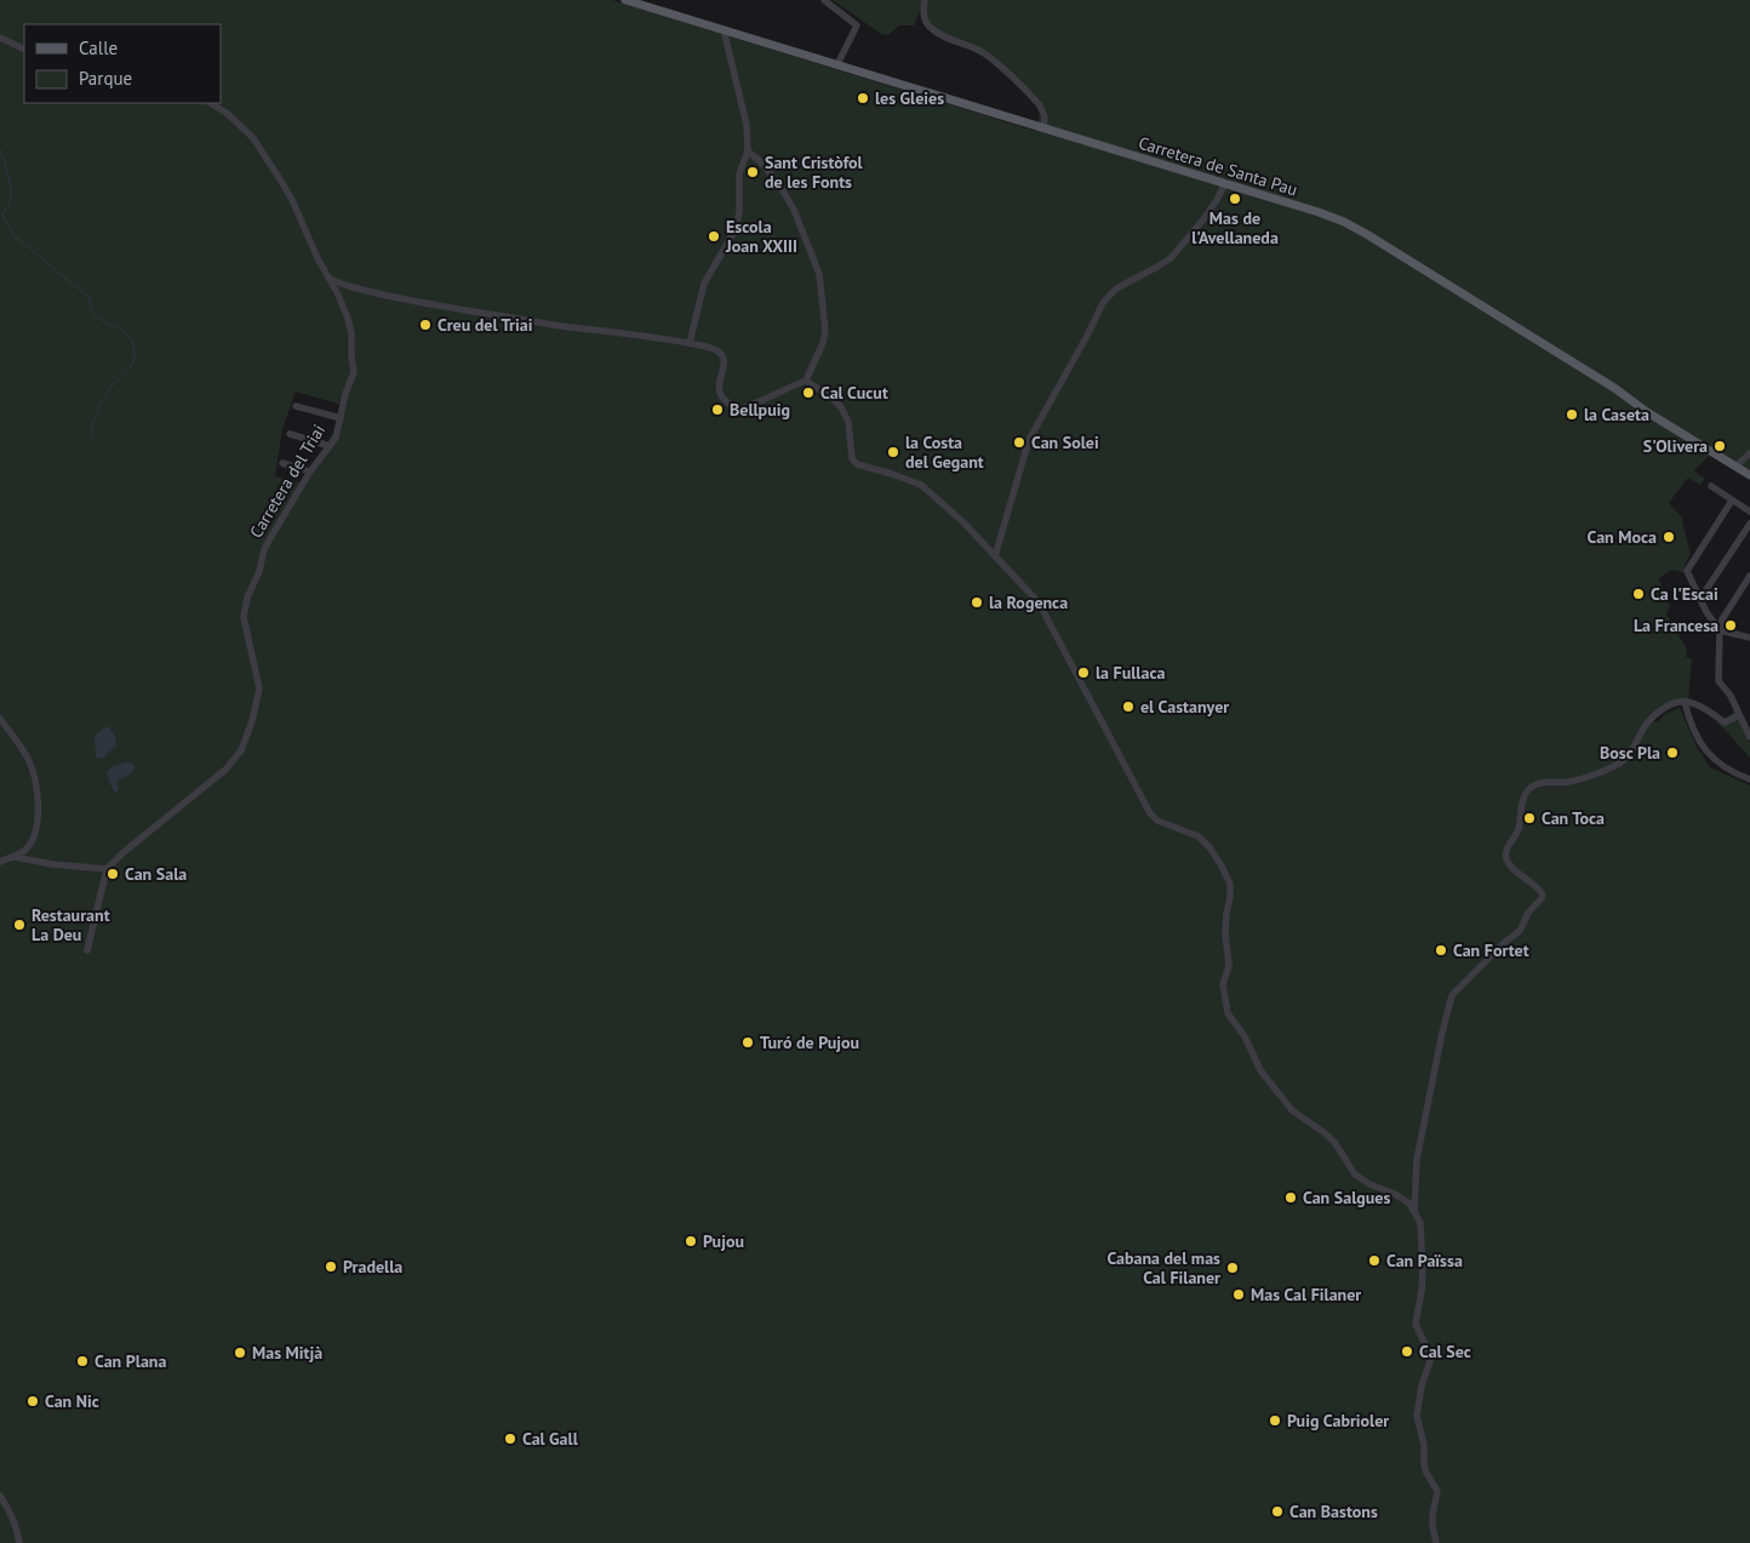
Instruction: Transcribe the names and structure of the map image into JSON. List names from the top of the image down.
{
  "streets": {
    "main road": ["Carretera de Santa Pau"],
    "street": ["Carretera del Triai"]
  },
  "places": [
    "les Gleies",
    "Sant Cristòfol de les Fonts",
    "Mas de l'Avellaneda",
    "Escola Joan XXIII",
    "Creu del Triai",
    "Cal Cucut",
    "Bellpuig",
    "la Caseta",
    "Can Solei",
    "S'Olivera",
    "la Costa del Gegant",
    "Can Moca",
    "Ca l'Escai",
    "la Rogenca",
    "La Francesa",
    "la Fullaca",
    "el Castanyer",
    "Bosc Pla",
    "Can Toca",
    "Can Sala",
    "Restaurant La Deu",
    "Can Fortet",
    "Turó de Pujou",
    "Can Salgues",
    "Pujou",
    "Can Païssa",
    "Pradella",
    "Cabana del mas Cal Filaner",
    "Mas Cal Filaner",
    "Cal Sec",
    "Mas Mitjà",
    "Can Plana",
    "Can Nic",
    "Puig Cabrioler",
    "Cal Gall",
    "Can Bastons"
  ],
  "legend": ["Calle", "Parque"]
}
